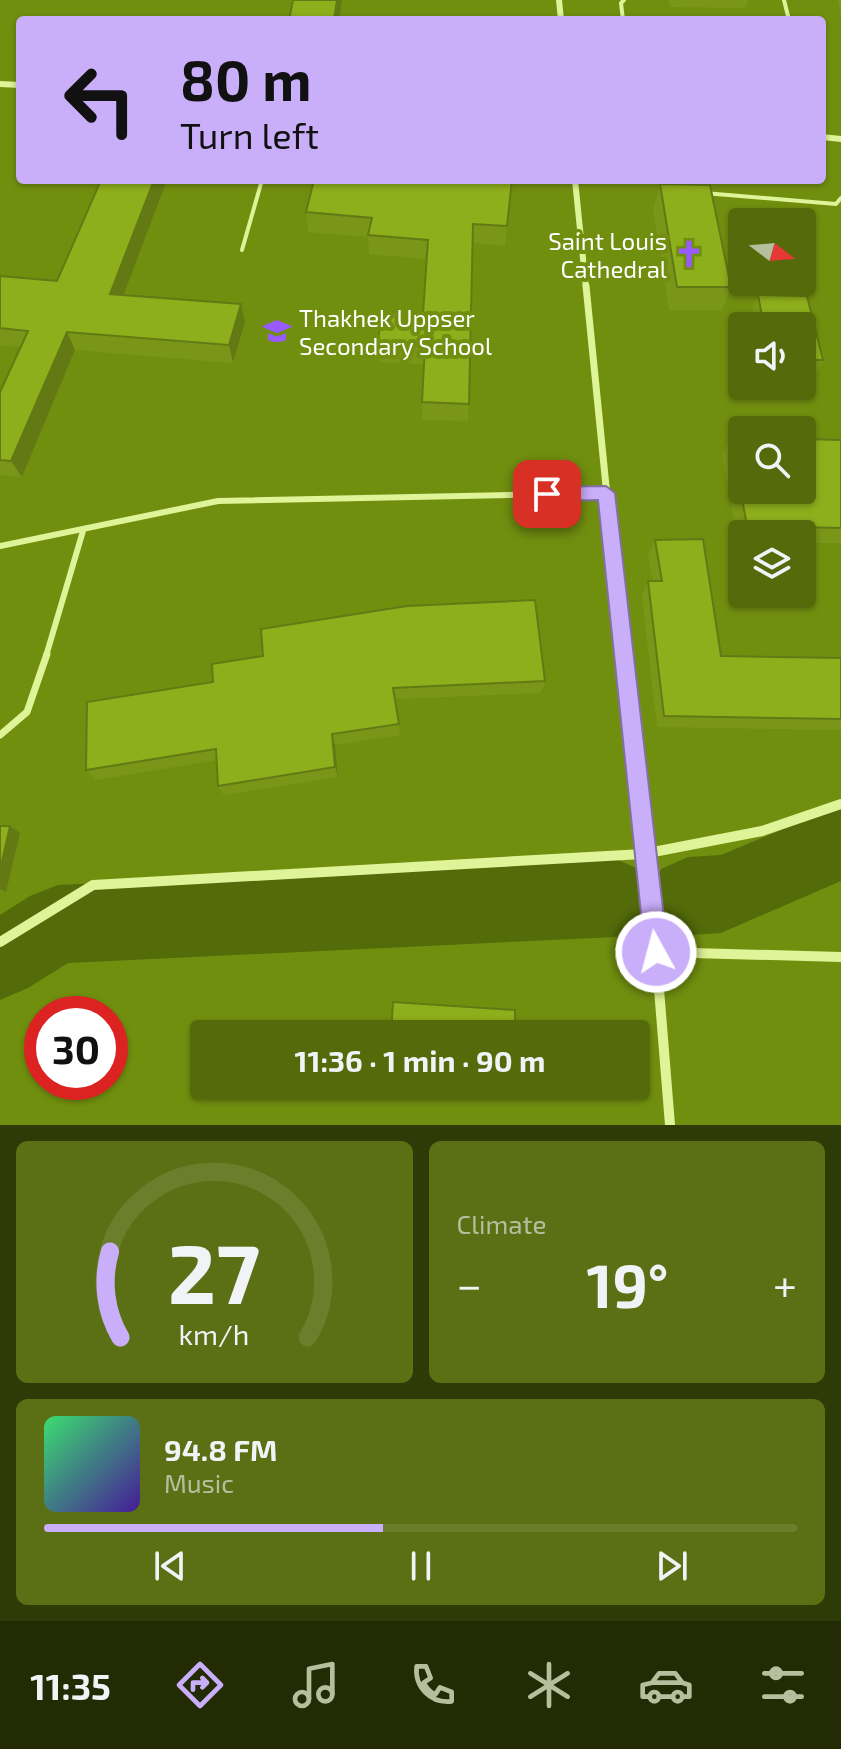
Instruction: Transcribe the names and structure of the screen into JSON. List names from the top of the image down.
{
  "places": {
    "church": ["Saint Louis Cathedral"],
    "school or university": ["Thakhek Uppser Secondary School"]
  },
  "north": "right",
  "page": {
    "turn": ["80 m", "Turn left"],
    "limit": "30",
    "trip": "11:36 · 1 min · 90 m",
    "tile": "Climate",
    "heat": ["−", "19°", "+"],
    "song": ["94.8 FM", "Music"],
    "tabs": "11:35",
    "gauge": ["27", "km/h"]
  }
}
